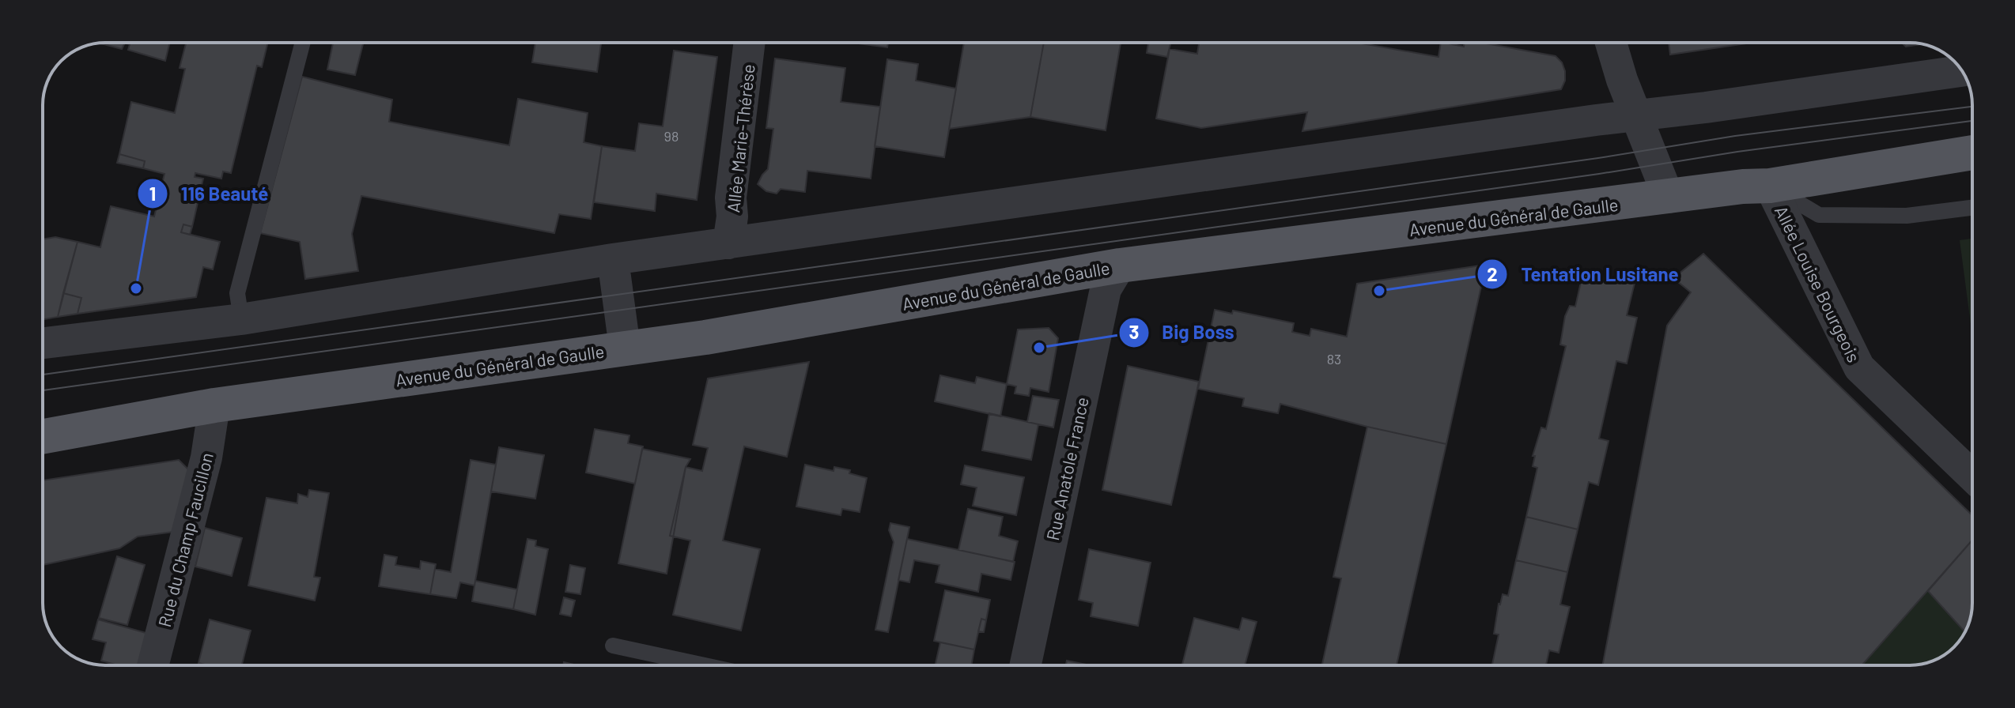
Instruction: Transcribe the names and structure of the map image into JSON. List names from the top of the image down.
{
  "streets": {
    "main road": ["Avenue du Général de Gaulle"],
    "street": [
      "Allée Marie-Thérèse",
      "Allée Louise Bourgeois",
      "Rue Anatole France",
      "Rue du Champ Faucillon"
    ]
  },
  "crossings": [
    ["Avenue du Général de Gaulle", "Allée Louise Bourgeois"],
    ["Avenue du Général de Gaulle", "Rue Anatole France"],
    ["Avenue du Général de Gaulle", "Rue du Champ Faucillon"]
  ],
  "places": ["116 Beauté", "Tentation Lusitane", "Big Boss"],
  "house_numbers": ["98", "83"]
}
